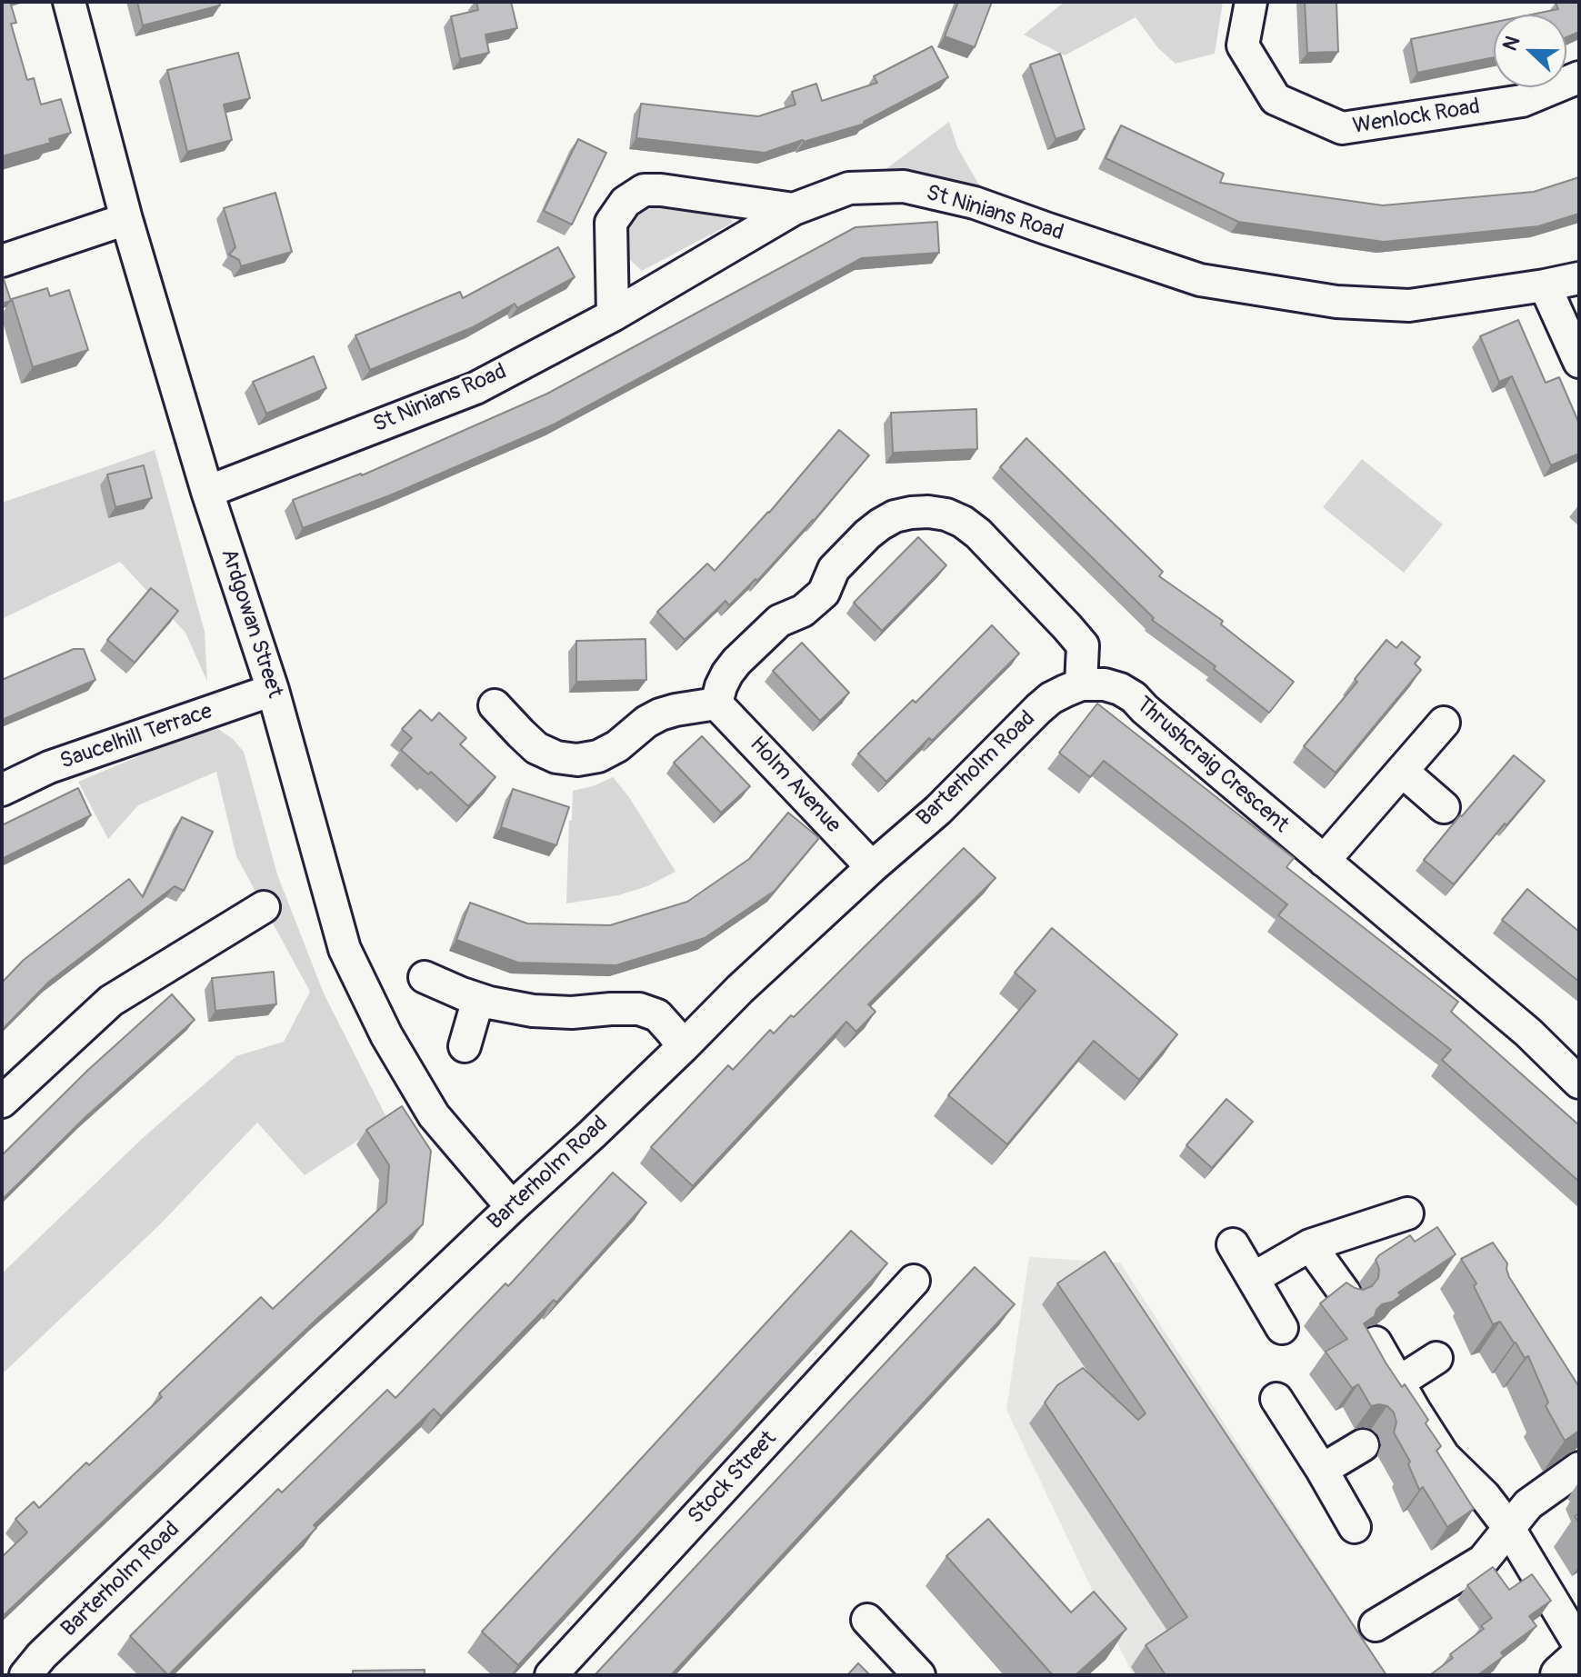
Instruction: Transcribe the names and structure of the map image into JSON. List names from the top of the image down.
{
  "streets": {
    "street": [
      "Wenlock Road",
      "St Ninians Road",
      "Ardgowan Street",
      "Saucelhill Terrace",
      "Thrushcraig Crescent",
      "Barterholm Road",
      "Holm Avenue",
      "Stock Street"
    ]
  },
  "crossings": [
    ["St Ninians Road", "Ardgowan Street"],
    ["Ardgowan Street", "Saucelhill Terrace"],
    ["Ardgowan Street", "Barterholm Road"],
    ["Thrushcraig Crescent", "Barterholm Road"],
    ["Barterholm Road", "Holm Avenue"]
  ],
  "north": "left"
}
